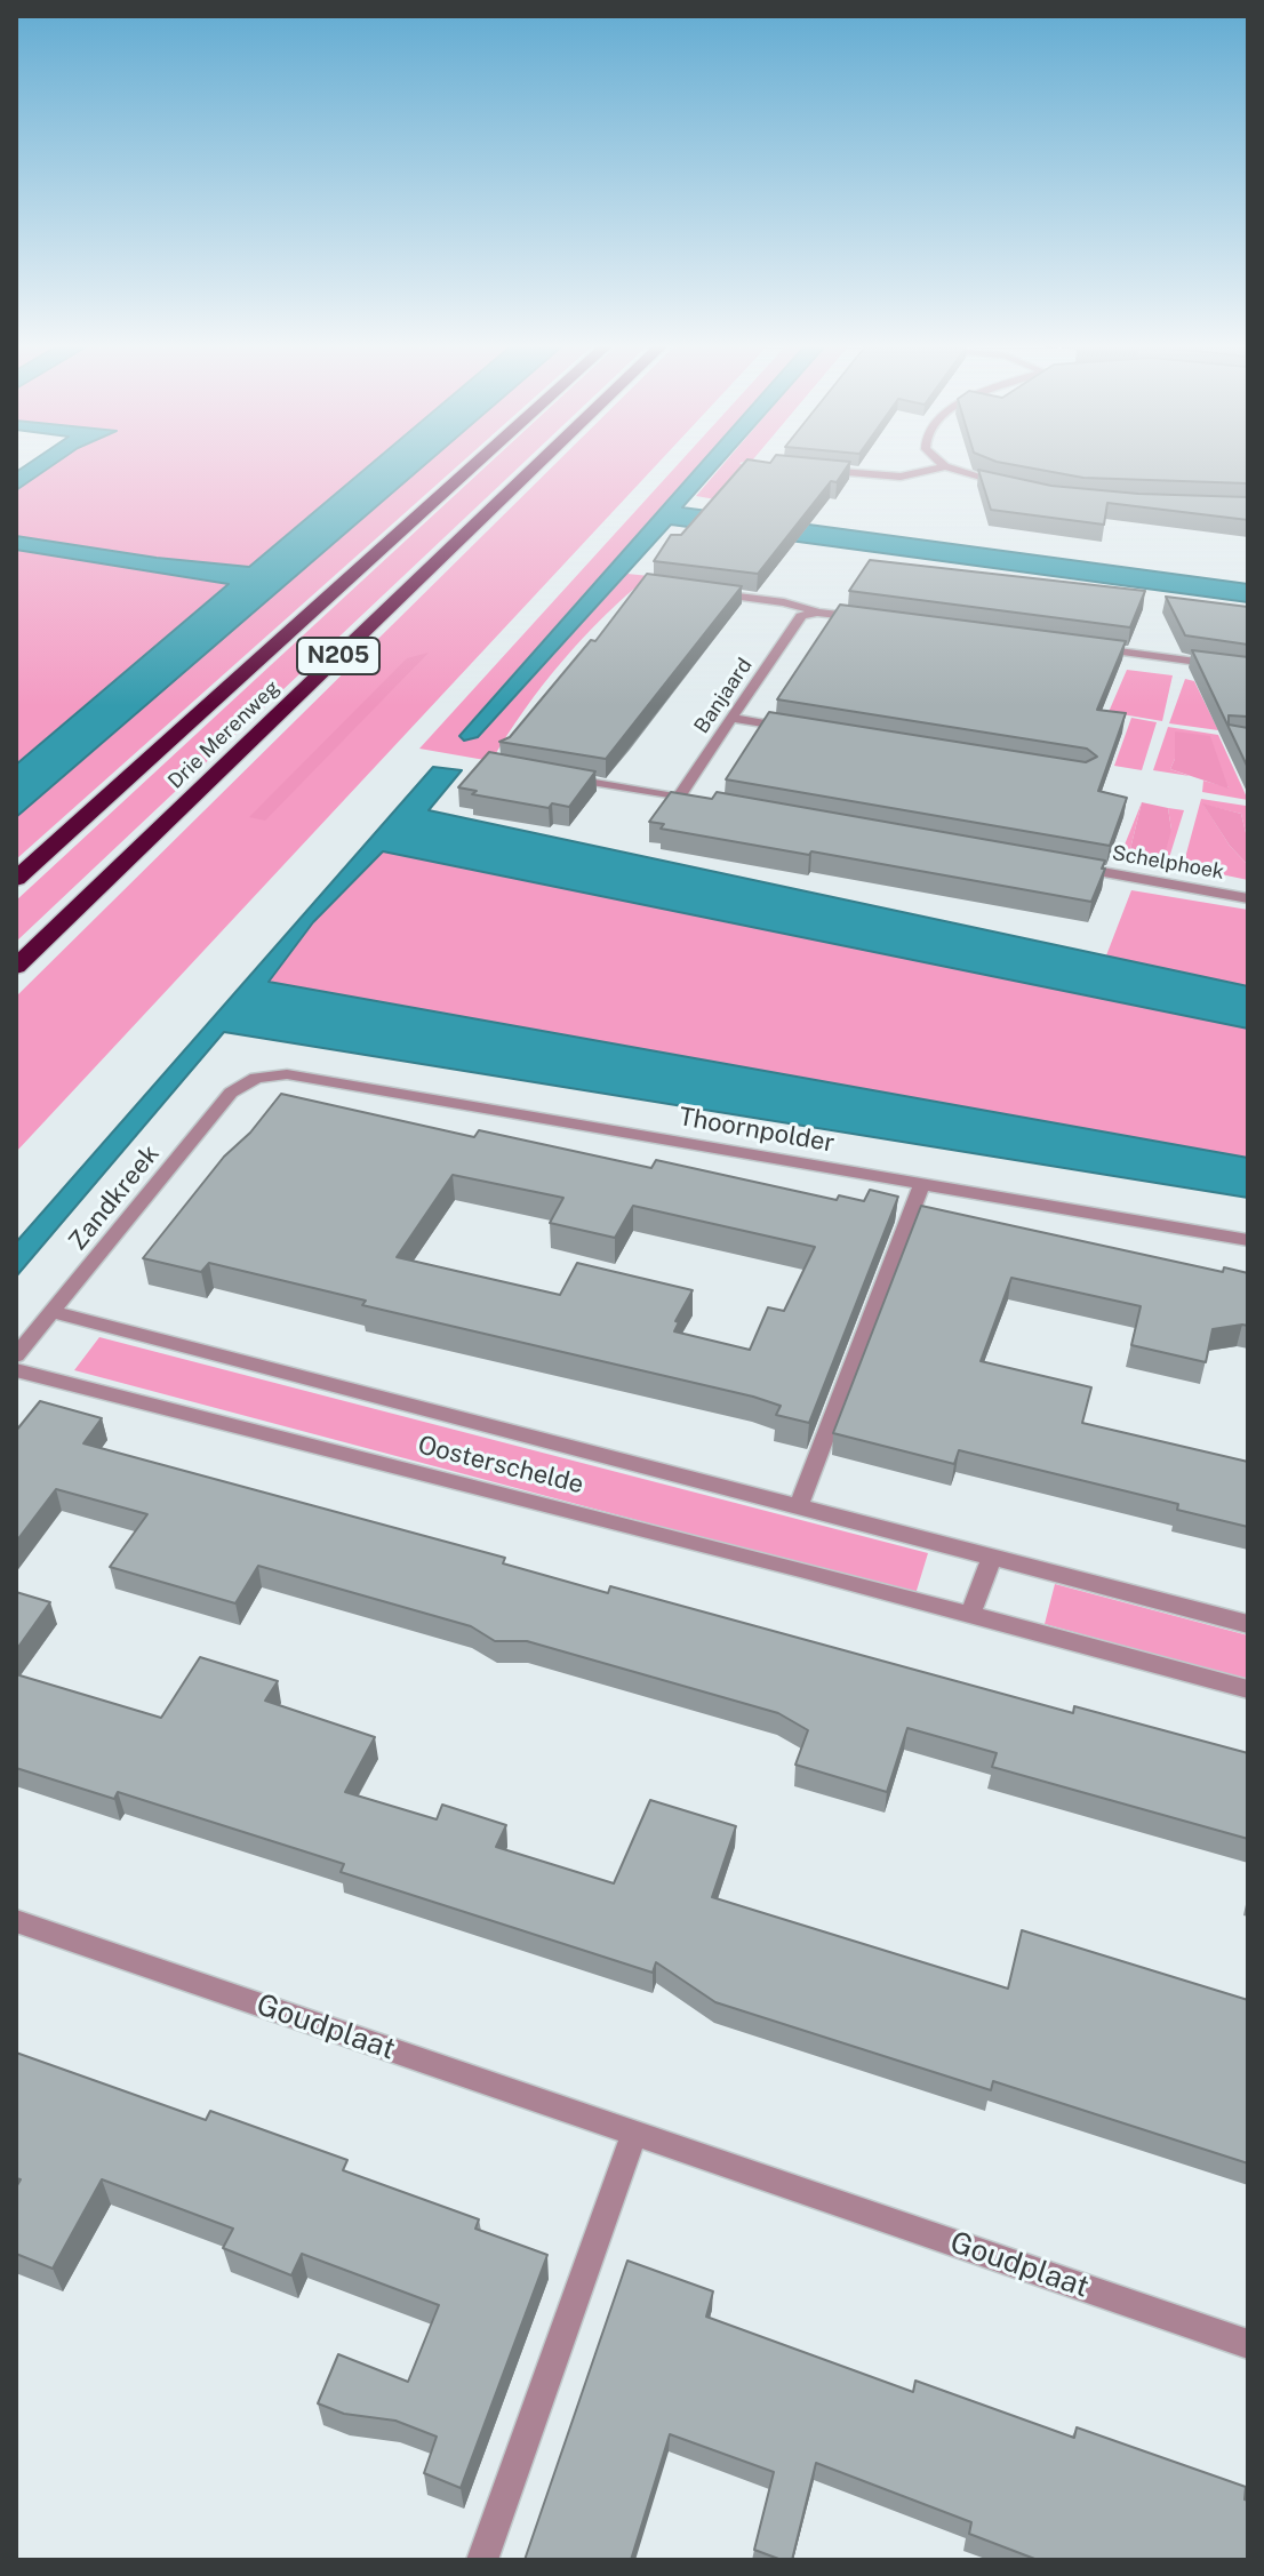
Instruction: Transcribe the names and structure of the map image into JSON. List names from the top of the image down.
{
  "streets": {
    "highway": ["N205", "Drie Merenweg"],
    "street": [
      "Banjaard",
      "Schelphoek",
      "Thoornpolder",
      "Zandkreek",
      "Oosterschelde",
      "Goudplaat"
    ]
  },
  "crossings": [
    ["Thoornpolder", "Zandkreek"],
    ["Zandkreek", "Oosterschelde"]
  ]
}
